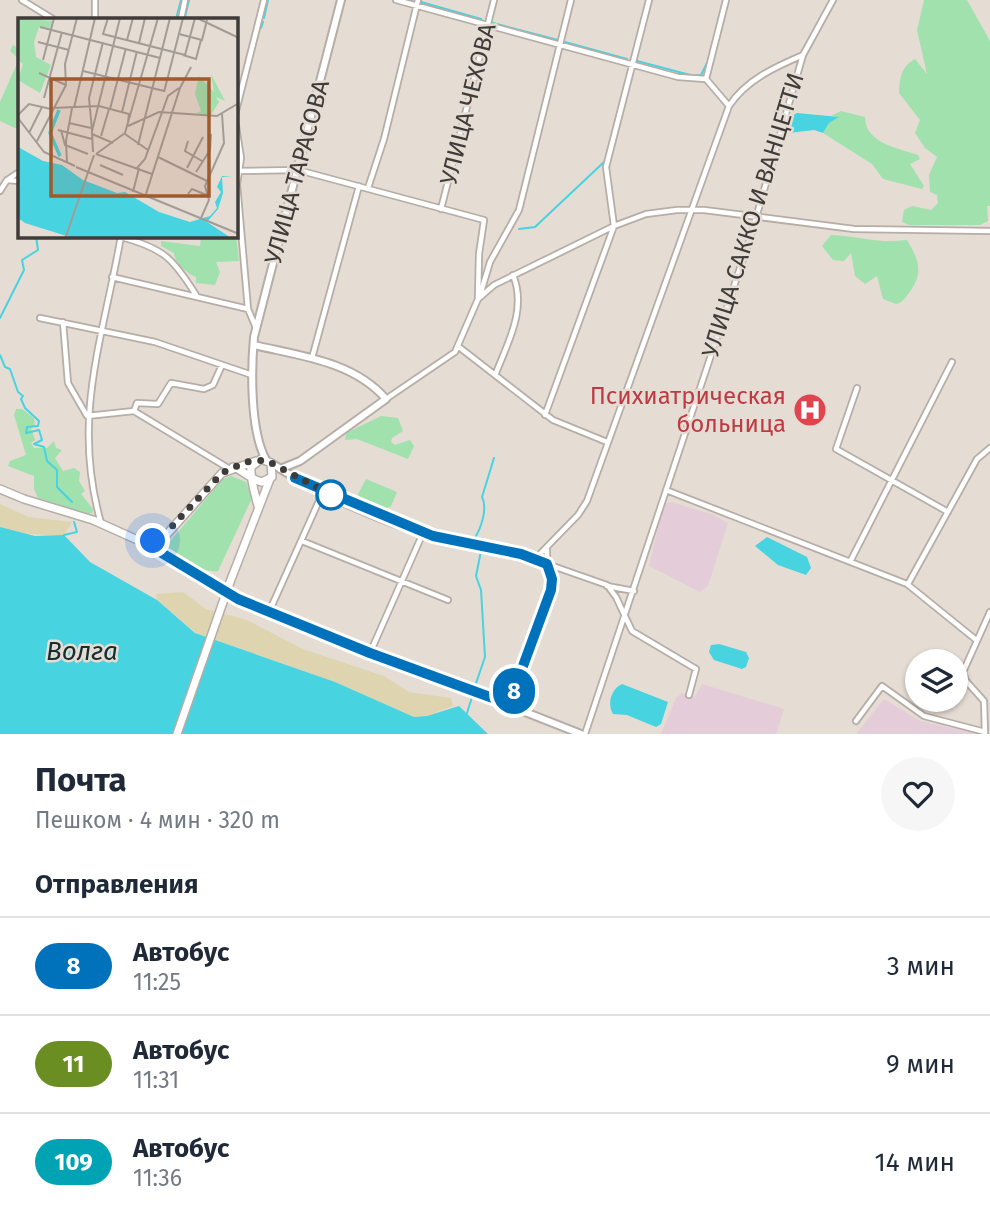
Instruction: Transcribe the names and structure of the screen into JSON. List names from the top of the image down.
{
  "streets": {
    "street": ["УЛИЦА ЧЕХОВА", "УЛИЦА ТАРАСОВА", "УЛИЦА САККО И ВАНЦЕТТИ"]
  },
  "water": ["Волга"],
  "places": {
    "hospital": ["Психиатрическая больница"]
  },
  "lines": ["bus line 8"],
  "page": {
    "on_map": "8",
    "heading": [
      ["Почта", "Пешком · 4 мин · 320 m"],
      "Отправления"
    ],
    "list": [
      {
        "mark": "8",
        "name": "Автобус",
        "note": "11:25",
        "value": "3 мин"
      },
      {
        "mark": "11",
        "name": "Автобус",
        "note": "11:31",
        "value": "9 мин"
      },
      {
        "mark": "109",
        "name": "Автобус",
        "note": "11:36",
        "value": "14 мин"
      }
    ]
  }
}
